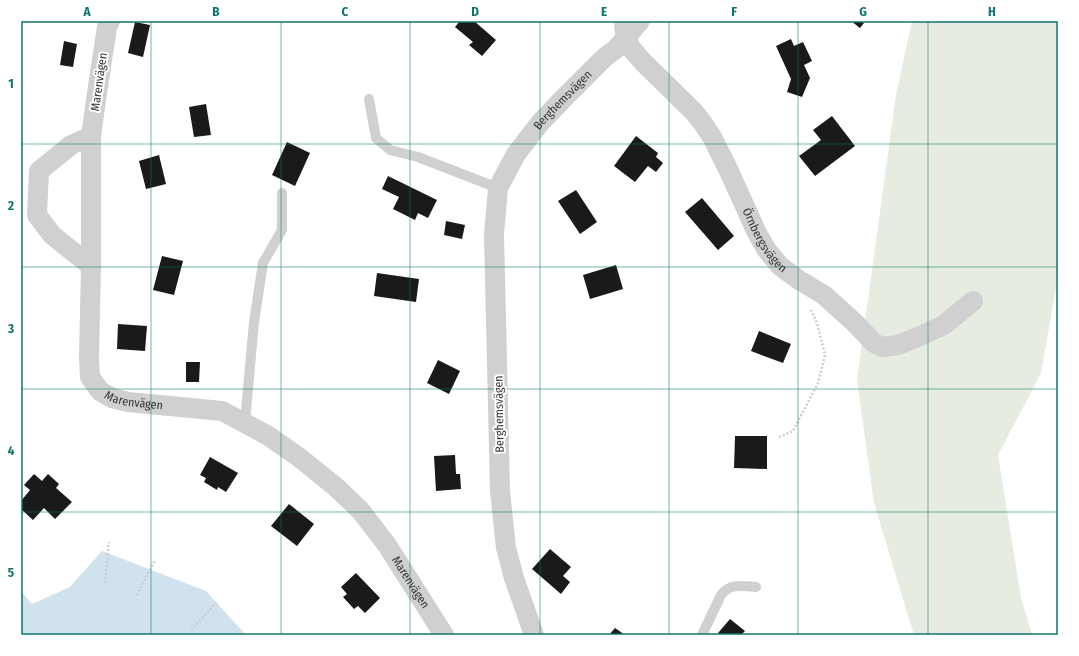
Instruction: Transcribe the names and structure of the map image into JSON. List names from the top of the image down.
{
  "streets": {
    "street": ["Marenvägen", "Berghemsvägen", "Örnbergsvägen"]
  },
  "crossings": [
    ["Berghemsvägen", "Örnbergsvägen"]
  ],
  "grid": {
    "columns": [
      "A",
      "B",
      "C",
      "D",
      "E",
      "F",
      "G",
      "H"
    ],
    "rows": [
      "1",
      "2",
      "3",
      "4",
      "5"
    ]
  }
}
